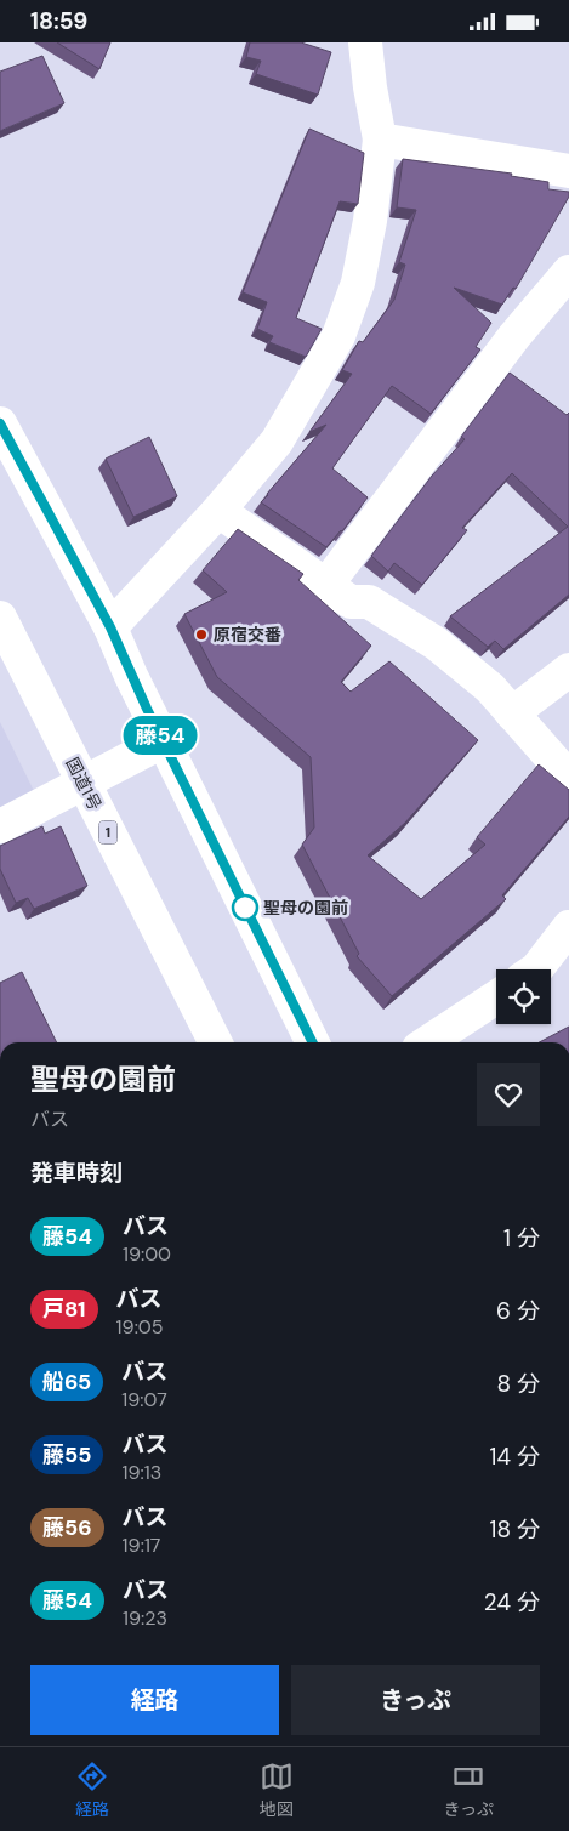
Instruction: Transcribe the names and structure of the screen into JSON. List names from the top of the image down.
{
  "streets": {
    "main road": ["国道1号", "1"]
  },
  "places": ["原宿交番", "聖母の園前"],
  "lines": ["bus line 藤54"],
  "page": {
    "status": "18:59",
    "on_map": "藤54",
    "heading": [
      ["聖母の園前", "バス"],
      "発車時刻"
    ],
    "list": [
      {
        "mark": "藤54",
        "name": "バス",
        "note": "19:00",
        "value": "1 分"
      },
      {
        "mark": "戸81",
        "name": "バス",
        "note": "19:05",
        "value": "6 分"
      },
      {
        "mark": "船65",
        "name": "バス",
        "note": "19:07",
        "value": "8 分"
      },
      {
        "mark": "藤55",
        "name": "バス",
        "note": "19:13",
        "value": "14 分"
      },
      {
        "mark": "藤56",
        "name": "バス",
        "note": "19:17",
        "value": "18 分"
      },
      {
        "mark": "藤54",
        "name": "バス",
        "note": "19:23",
        "value": "24 分"
      }
    ],
    "buttons": ["経路", "きっぷ"],
    "tabs": ["経路", "地図", "きっぷ"]
  }
}
